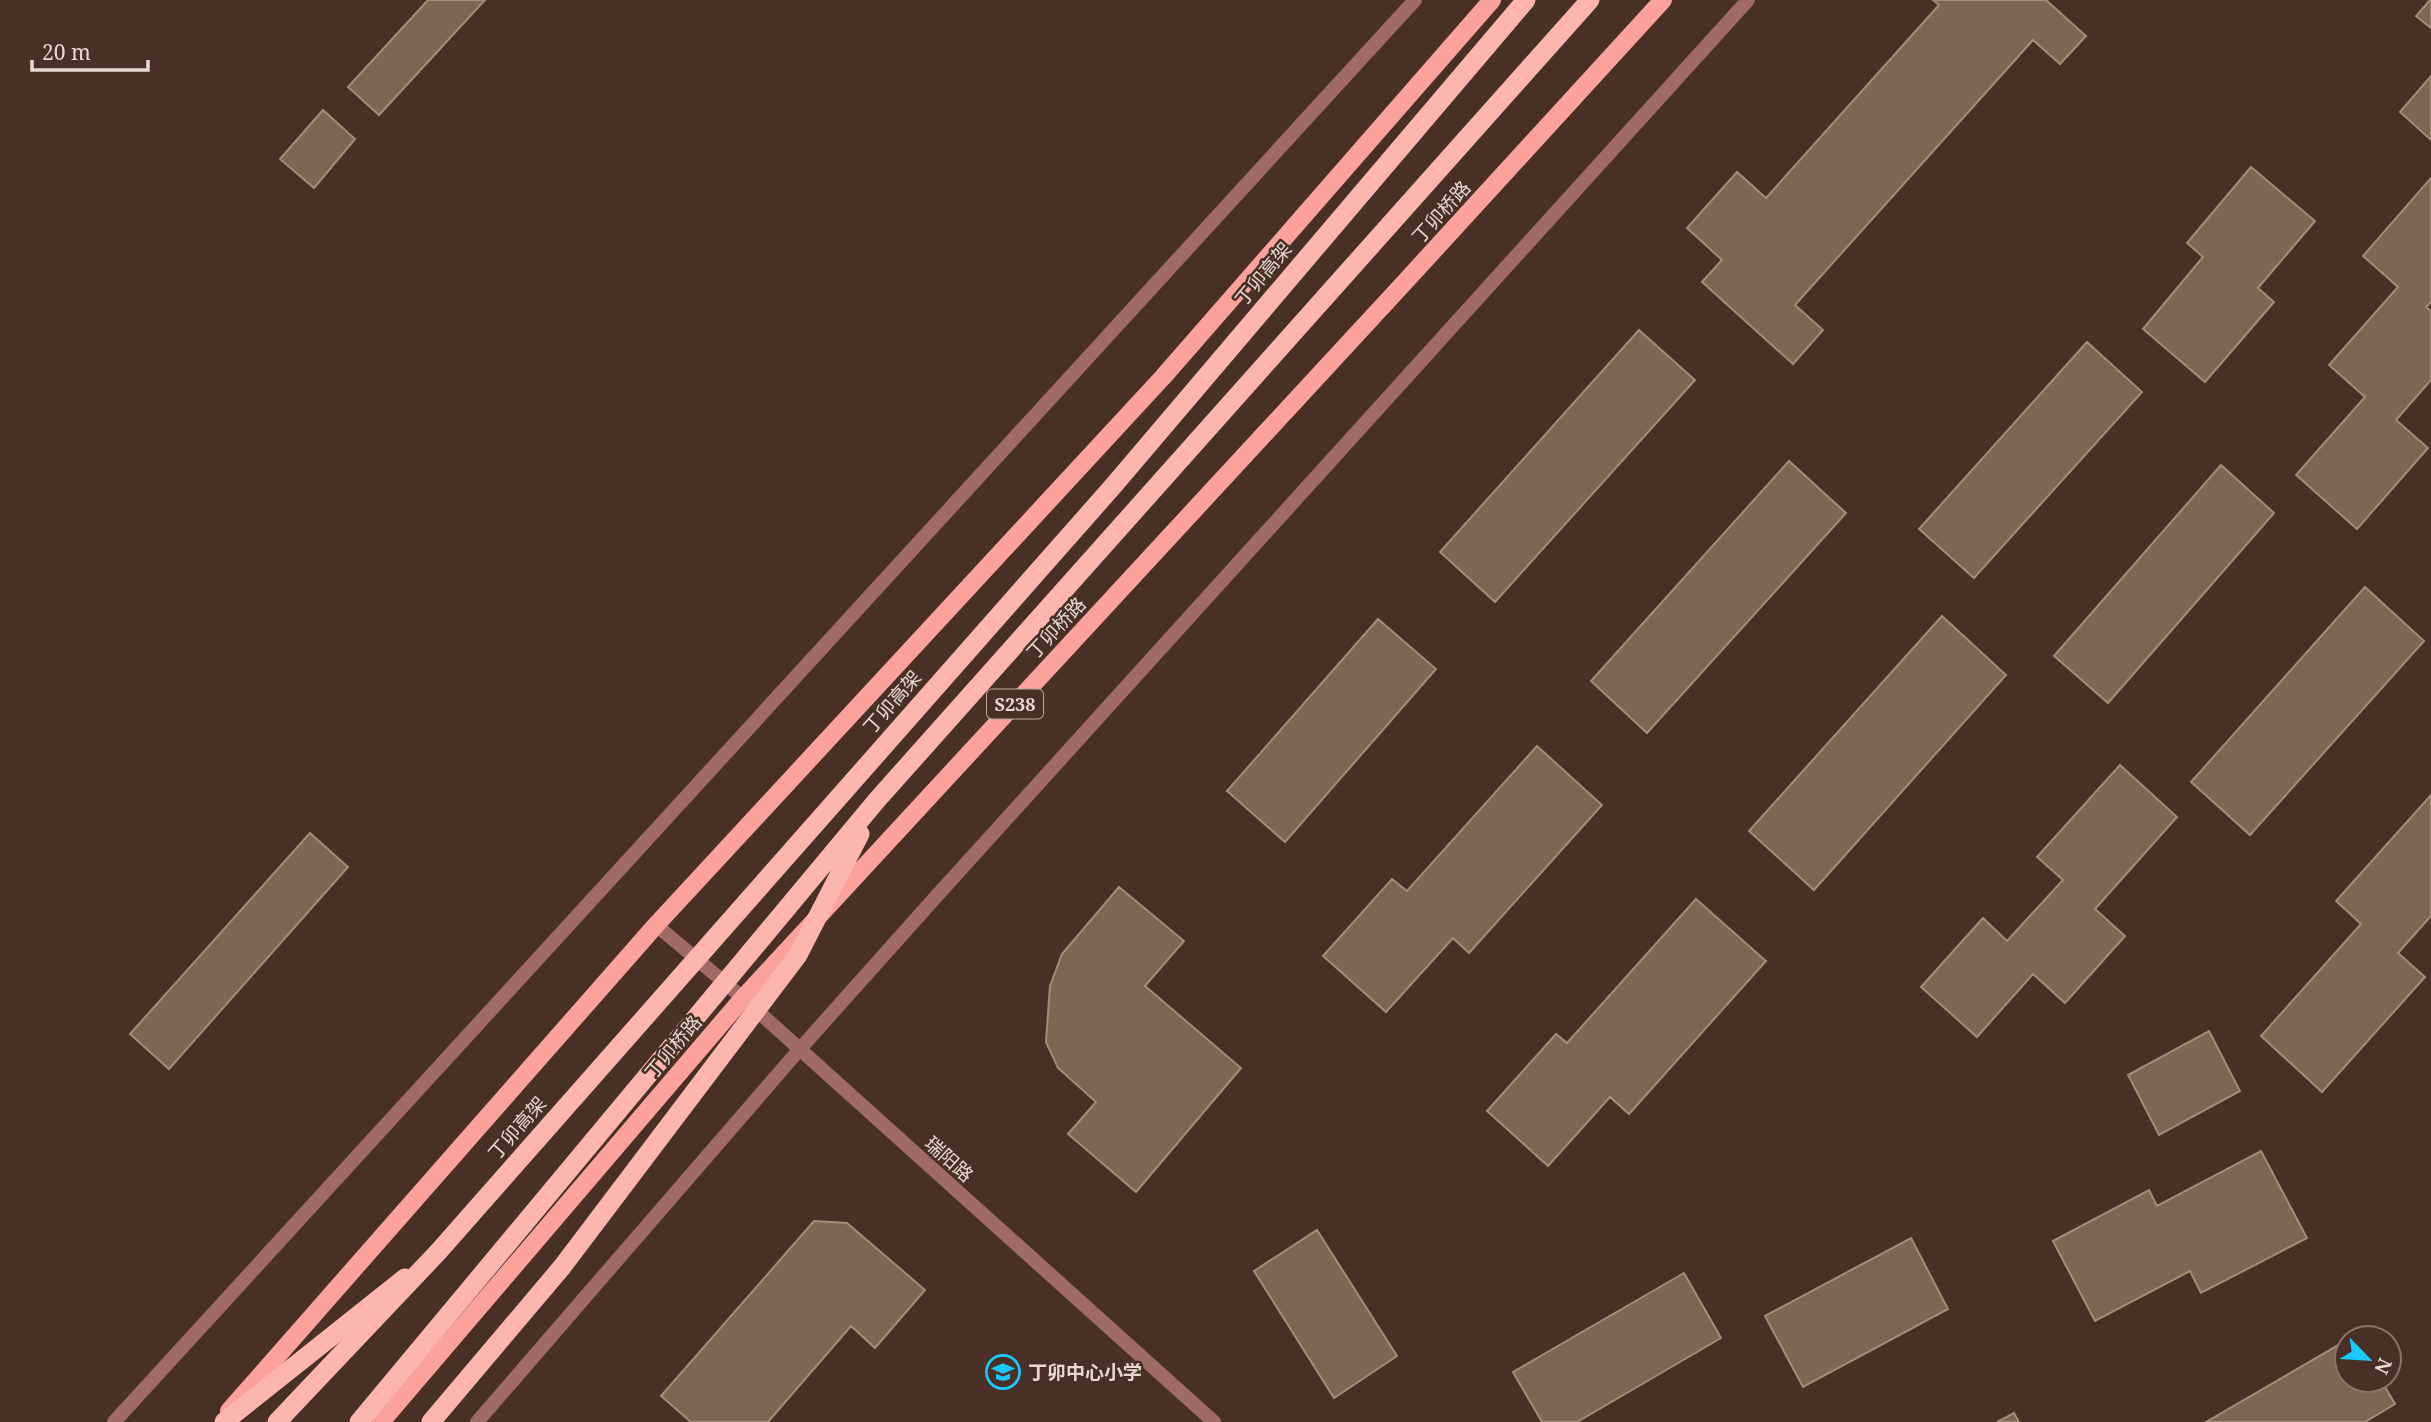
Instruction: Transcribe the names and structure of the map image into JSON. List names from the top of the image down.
{
  "streets": {
    "highway": ["丁卯高架", "S238"],
    "main road": ["丁卯桥路"],
    "street": ["瑞阳路"]
  },
  "crossings": [
    ["丁卯桥路", "瑞阳路"]
  ],
  "places": {
    "school or university": ["丁卯中心小学"]
  },
  "scale_bar": "20 m",
  "north": "bottom right"
}
